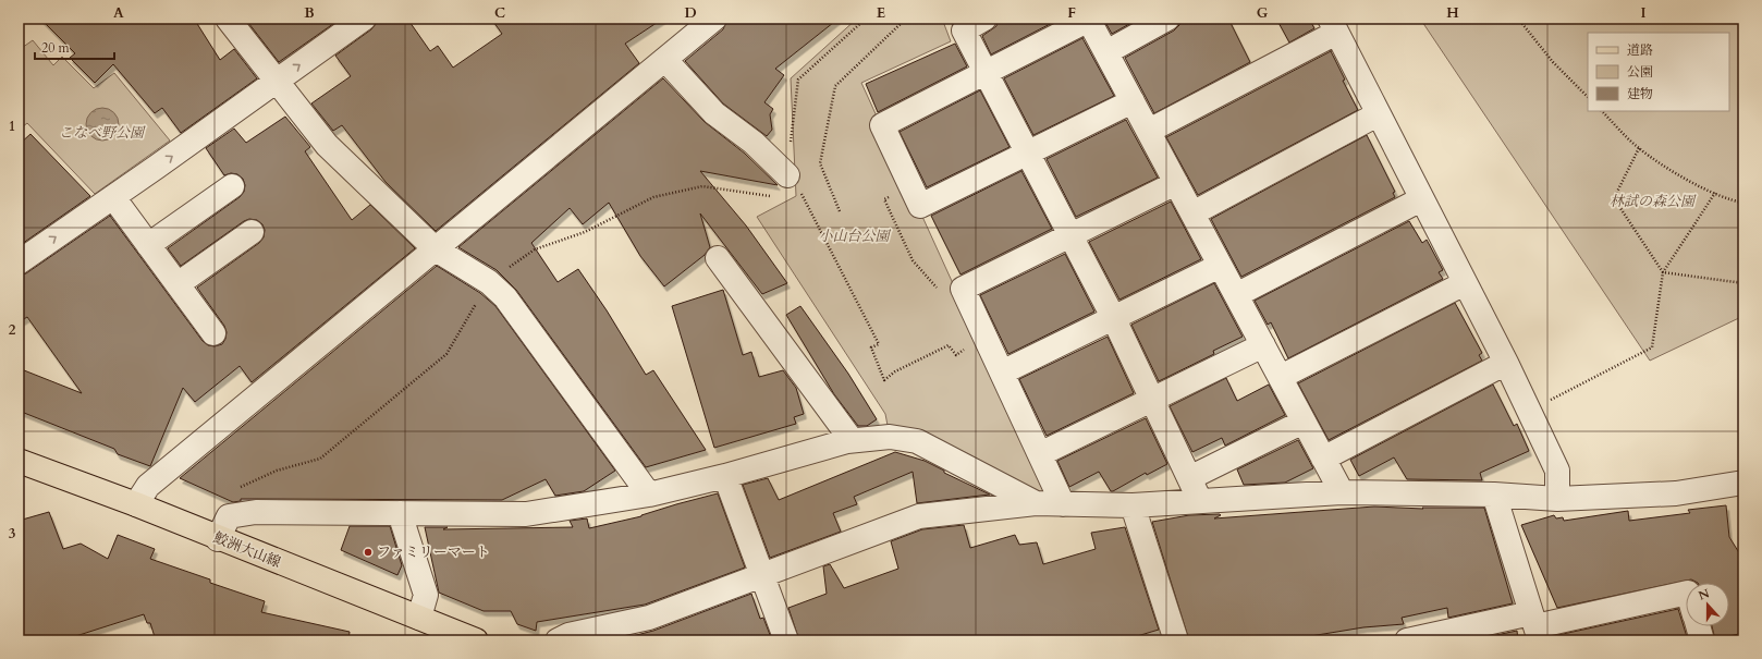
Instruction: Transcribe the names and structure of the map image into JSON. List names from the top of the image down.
{
  "streets": {
    "main road": ["鮫洲大山線"]
  },
  "parks": ["こなべ野公園", "林試の森公園", "小山台公園"],
  "places": ["ファミリーマート"],
  "legend": ["道路", "公園", "建物"],
  "scale_bar": "20 m",
  "north": "top",
  "grid": {
    "columns": [
      "A",
      "B",
      "C",
      "D",
      "E",
      "F",
      "G",
      "H",
      "I"
    ],
    "rows": ["1", "2", "3"]
  }
}
